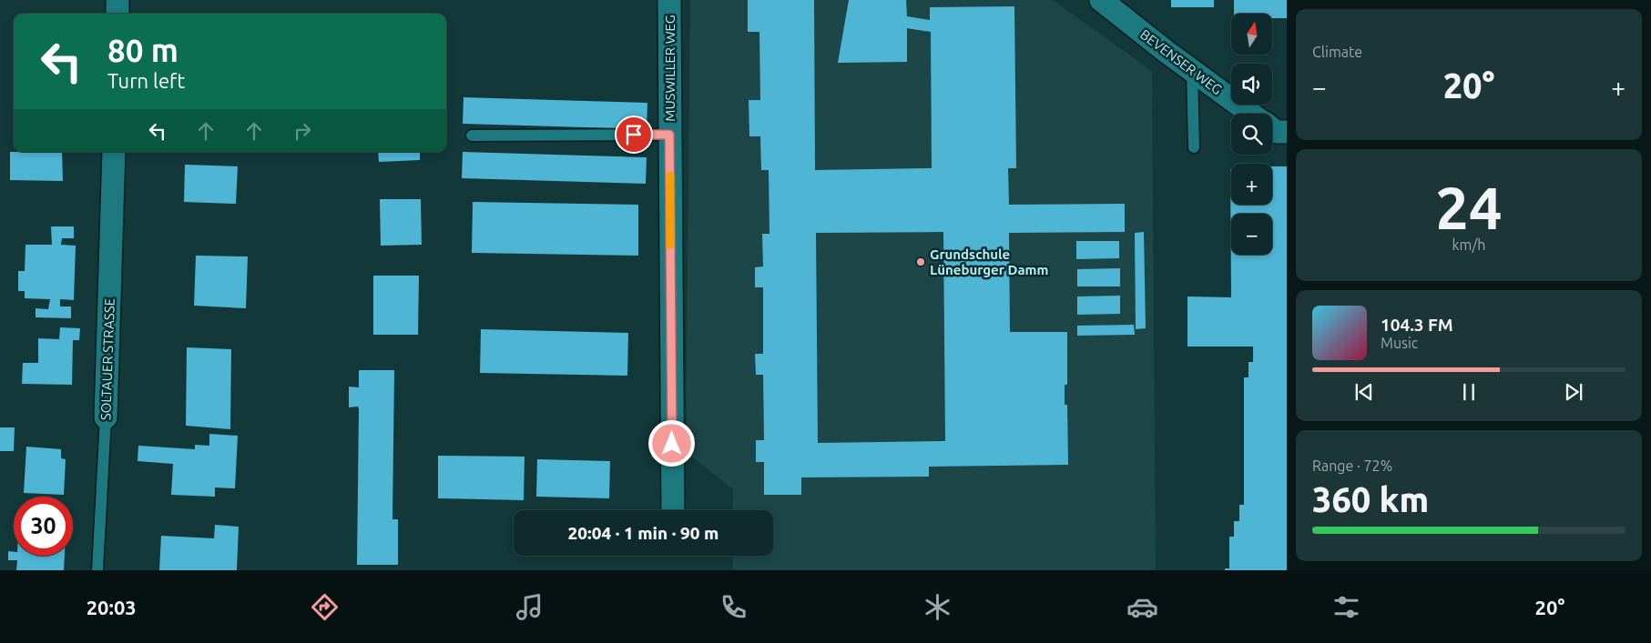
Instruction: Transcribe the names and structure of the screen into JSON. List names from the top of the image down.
{
  "streets": {
    "street": ["BEVENSER WEG", "MUSWILLER WEG", "SOLTAUER STRASSE"]
  },
  "places": ["Grundschule Lüneburger Damm"],
  "north": "top",
  "page": {
    "tile": [
      "Climate",
      ["24", "km/h"],
      ["Range · 72%", "360 km"]
    ],
    "map_buttons": ["+", "−"],
    "turn": ["80 m", "Turn left"],
    "heat": ["−", "20°", "+"],
    "song": ["104.3 FM", "Music"],
    "limit": "30",
    "trip": "20:04 · 1 min · 90 m",
    "tabs": ["20:03", "20°"]
  }
}
